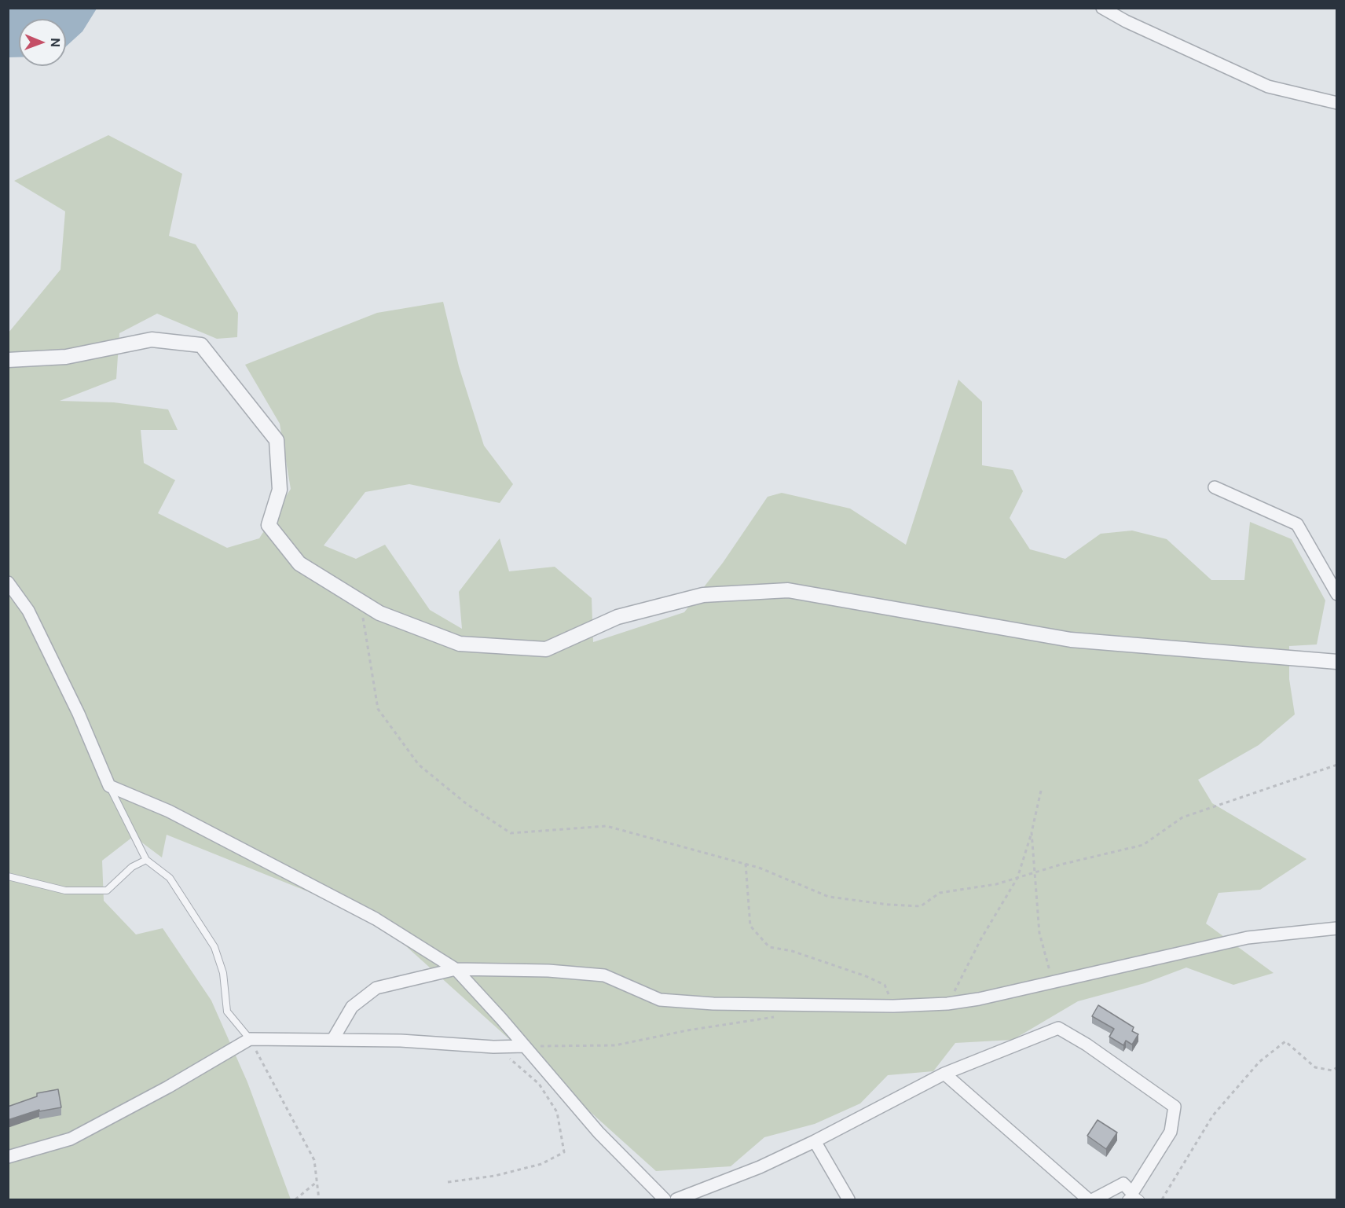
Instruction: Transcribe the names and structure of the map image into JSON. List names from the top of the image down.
{
  "north": "right"
}
